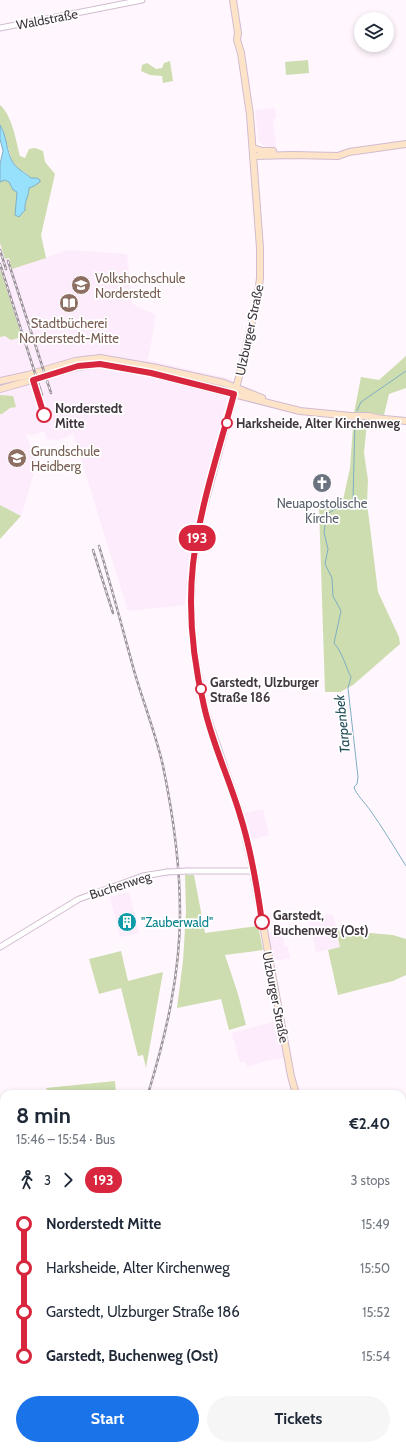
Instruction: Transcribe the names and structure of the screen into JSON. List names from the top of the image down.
{
  "streets": {
    "main road": ["Ulzburger Straße"],
    "street": ["Waldstraße", "Buchenweg"]
  },
  "crossings": [
    ["Ulzburger Straße", "Buchenweg"]
  ],
  "water": ["Tarpenbek"],
  "places": {
    "school or university": ["Volkshochschule Norderstedt", "Grundschule Heidberg"],
    "library": ["Stadtbücherei Norderstedt-Mitte"],
    "other": [
      "Norderstedt Mitte",
      "Harksheide, Alter Kirchenweg",
      "Garstedt, Ulzburger Straße 186",
      "Garstedt, Buchenweg (Ost)"
    ],
    "church": ["Neuapostolische Kirche"],
    "building": ["\"Zauberwald\""]
  },
  "lines": ["bus line 193"],
  "page": {
    "on_map": "193",
    "heading": ["8 min", "15:46 – 15:54 · Bus", "€2.40"],
    "legs": ["3", "193", "3 stops"],
    "list": [
      {
        "name": "Norderstedt Mitte",
        "value": "15:49"
      },
      {
        "name": "Harksheide, Alter Kirchenweg",
        "value": "15:50"
      },
      {
        "name": "Garstedt, Ulzburger Straße 186",
        "value": "15:52"
      },
      {
        "name": "Garstedt, Buchenweg (Ost)",
        "value": "15:54"
      }
    ],
    "buttons": ["Start", "Tickets"]
  }
}
